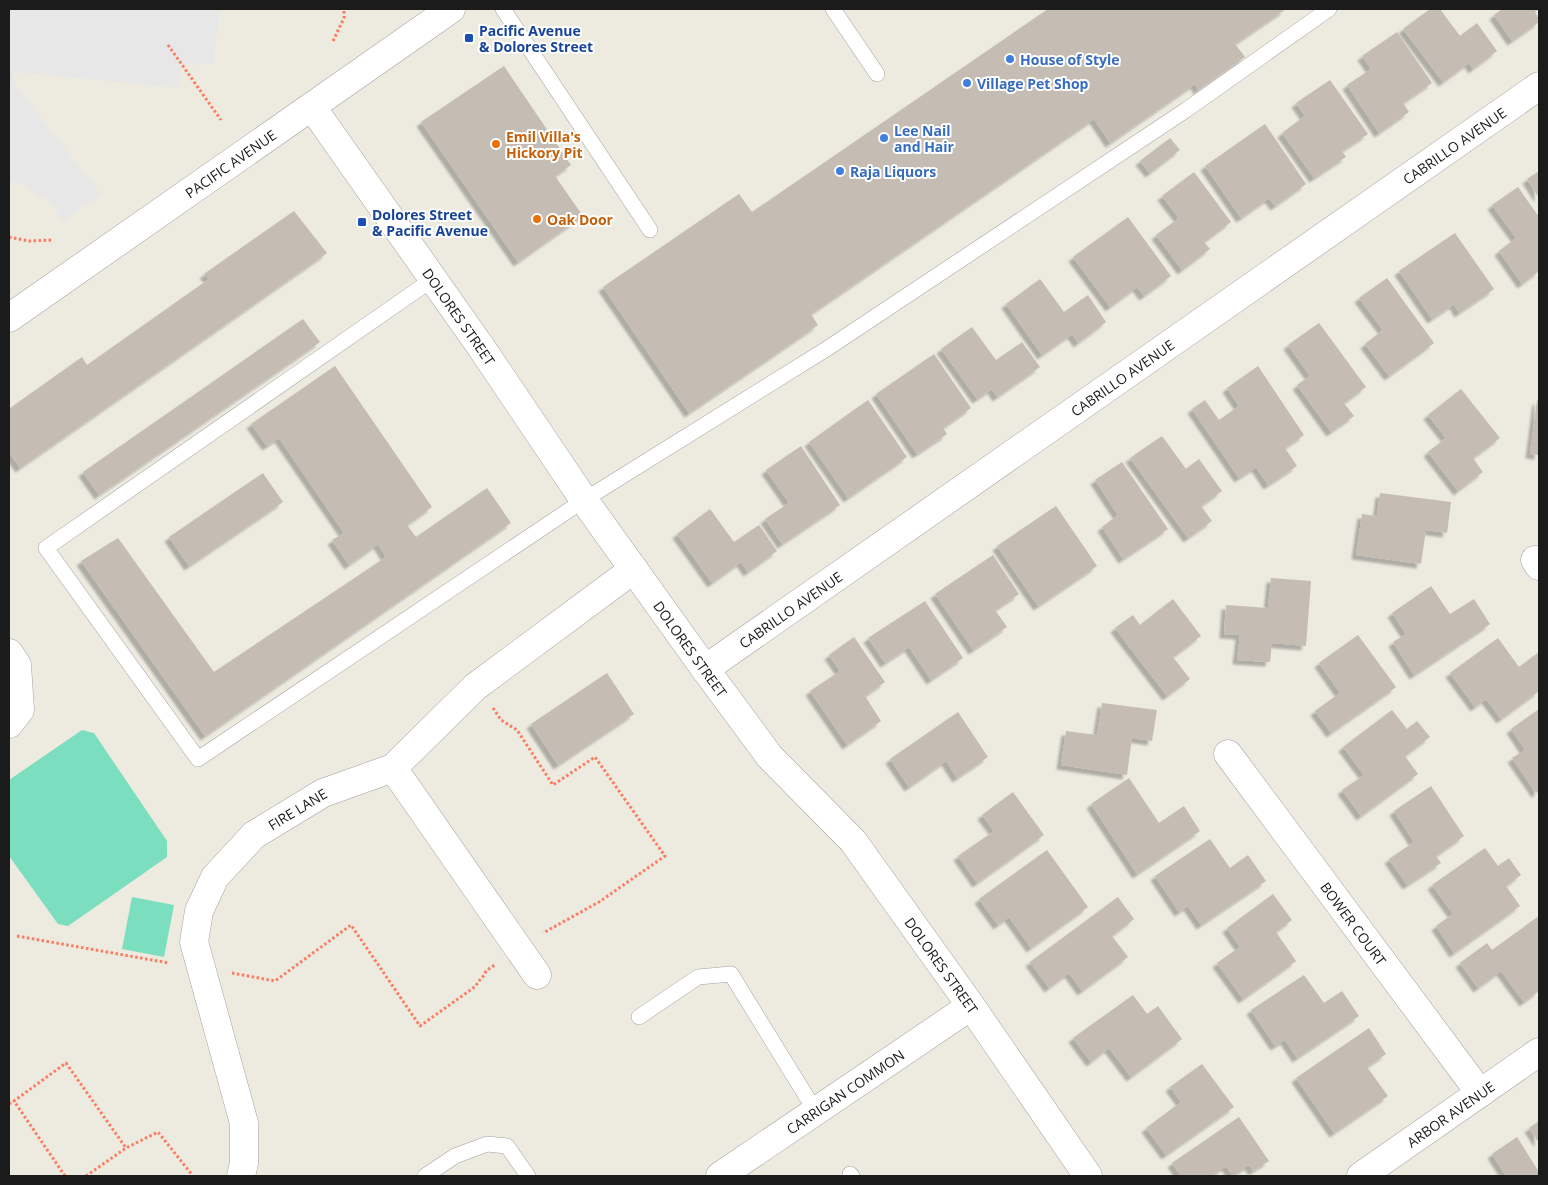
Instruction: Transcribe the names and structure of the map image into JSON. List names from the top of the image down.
{
  "streets": {
    "street": [
      "CABRILLO AVENUE",
      "PACIFIC AVENUE",
      "DOLORES STREET",
      "FIRE LANE",
      "BOWER COURT",
      "CARRIGAN COMMON",
      "ARBOR AVENUE"
    ]
  },
  "crossings": [
    ["CABRILLO AVENUE", "DOLORES STREET"],
    ["PACIFIC AVENUE", "DOLORES STREET"],
    ["DOLORES STREET", "FIRE LANE"],
    ["DOLORES STREET", "CARRIGAN COMMON"],
    ["BOWER COURT", "ARBOR AVENUE"]
  ],
  "places": {
    "transit": ["Pacific Avenue & Dolores Street", "Dolores Street & Pacific Avenue"],
    "other": [
      "House of Style",
      "Village Pet Shop",
      "Lee Nail and Hair",
      "Emil Villa's Hickory Pit",
      "Raja Liquors",
      "Oak Door"
    ]
  }
}
